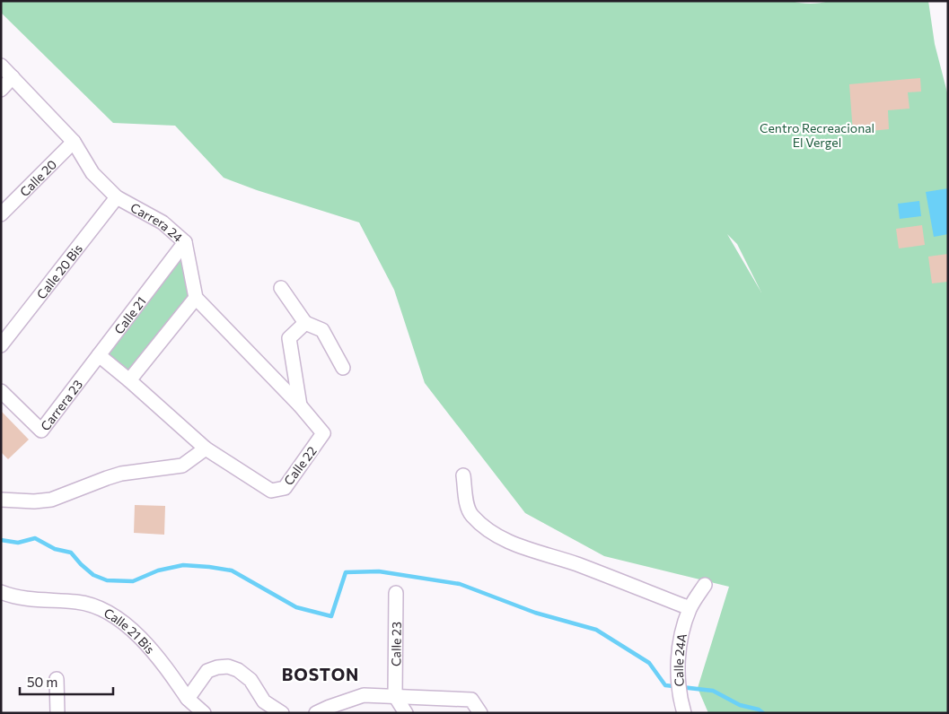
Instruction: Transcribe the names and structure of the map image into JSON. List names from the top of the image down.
{
  "streets": {
    "street": [
      "Calle 20",
      "Carrera 24",
      "Calle 20 Bis",
      "Calle 21",
      "Carrera 23",
      "Calle 22",
      "Calle 21 Bis",
      "Calle 23",
      "Calle 24A"
    ]
  },
  "crossings": [
    ["Calle 20", "Carrera 24"],
    ["Carrera 24", "Calle 20 Bis"],
    ["Carrera 24", "Calle 21"],
    ["Calle 21", "Carrera 23"]
  ],
  "districts": ["BOSTON"],
  "parks": ["Centro Recreacional El Vergel"],
  "scale_bar": "50 m"
}
